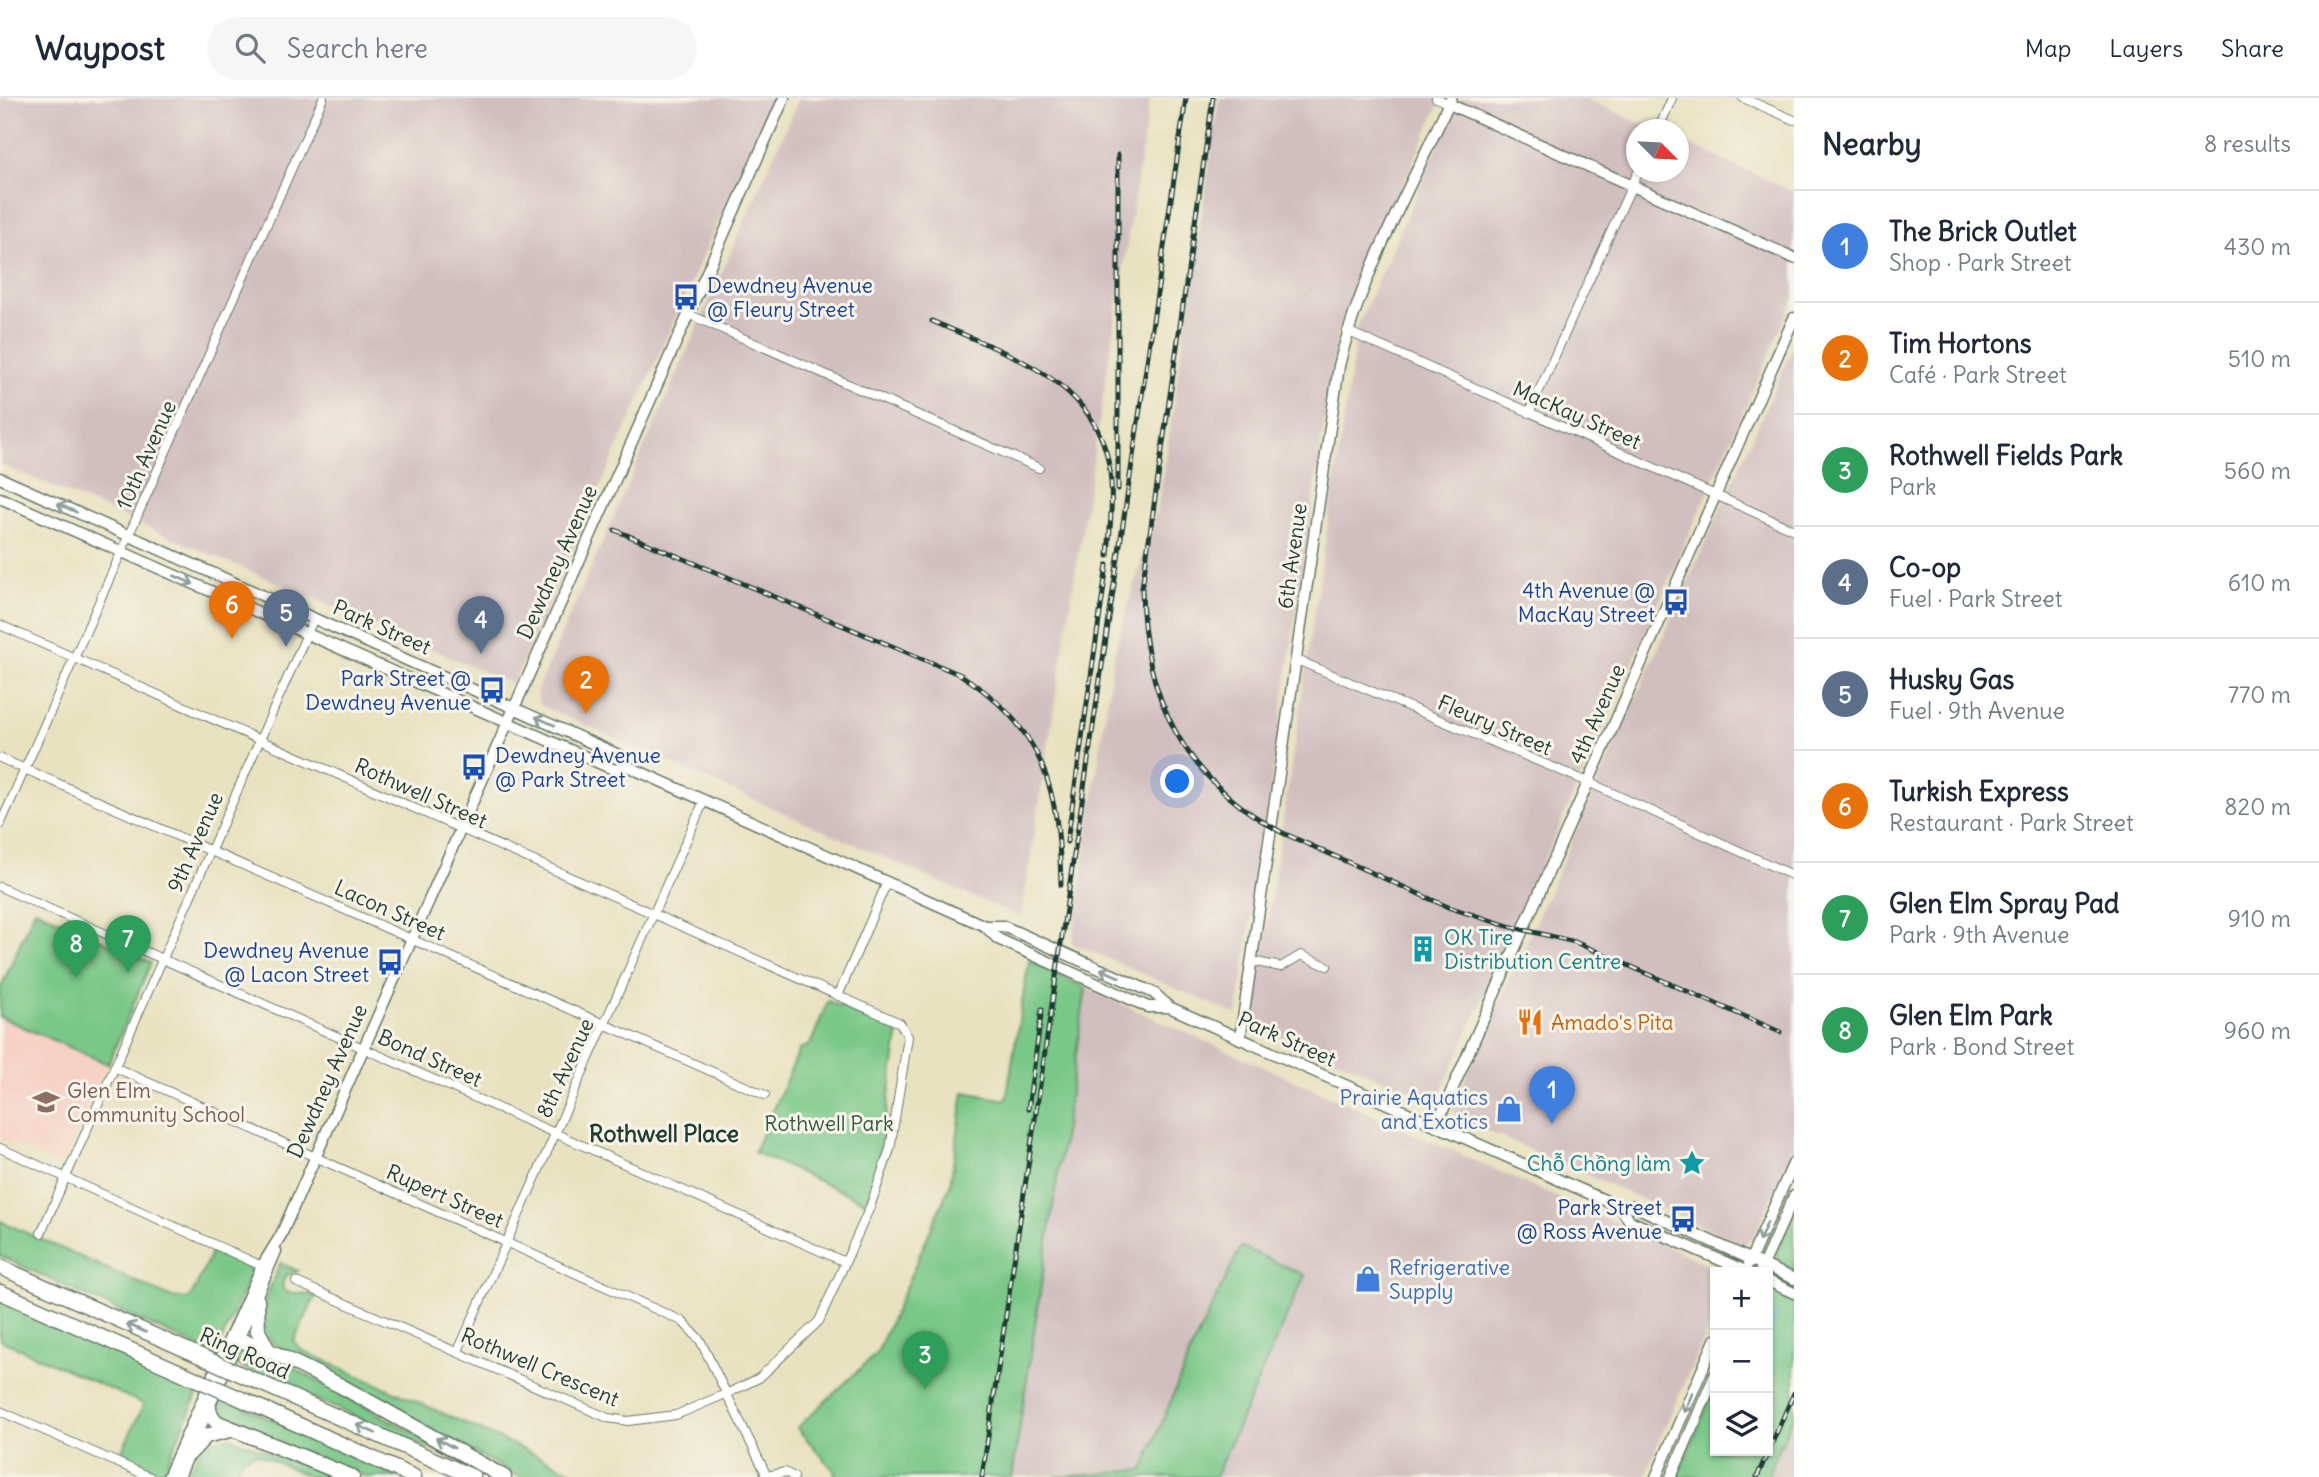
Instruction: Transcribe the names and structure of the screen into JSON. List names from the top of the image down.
{
  "streets": {
    "highway": ["Ring Road"],
    "street": [
      "MacKay Street",
      "10th Avenue",
      "6th Avenue",
      "Dewdney Avenue",
      "Park Street",
      "4th Avenue",
      "Fleury Street",
      "Rothwell Street",
      "9th Avenue",
      "Lacon Street",
      "Bond Street",
      "8th Avenue",
      "Rupert Street",
      "Rothwell Crescent"
    ]
  },
  "crossings": [
    ["MacKay Street", "6th Avenue"],
    ["MacKay Street", "4th Avenue"],
    ["10th Avenue", "Park Street"],
    ["10th Avenue", "Rothwell Street"],
    ["10th Avenue", "Lacon Street"],
    ["6th Avenue", "Park Street"],
    ["6th Avenue", "Fleury Street"],
    ["Dewdney Avenue", "Park Street"],
    ["Dewdney Avenue", "Rothwell Street"],
    ["Dewdney Avenue", "Lacon Street"],
    ["Dewdney Avenue", "Bond Street"],
    ["Dewdney Avenue", "Rupert Street"],
    ["Park Street", "4th Avenue"],
    ["Park Street", "9th Avenue"],
    ["Park Street", "8th Avenue"],
    ["4th Avenue", "Fleury Street"],
    ["Rothwell Street", "9th Avenue"],
    ["Rothwell Street", "8th Avenue"],
    ["Rothwell Street", "Rothwell Crescent"],
    ["9th Avenue", "Lacon Street"],
    ["9th Avenue", "Bond Street"],
    ["9th Avenue", "Rupert Street"],
    ["Lacon Street", "8th Avenue"],
    ["Bond Street", "8th Avenue"],
    ["Bond Street", "Rothwell Crescent"],
    ["8th Avenue", "Rupert Street"],
    ["8th Avenue", "Rothwell Crescent"],
    ["Rupert Street", "Rothwell Crescent"]
  ],
  "districts": ["Rothwell Place"],
  "parks": ["Rothwell Park"],
  "places": {
    "bus stop": [
      "Dewdney Avenue @ Fleury Street",
      "4th Avenue @ MacKay Street",
      "Park Street @ Dewdney Avenue",
      "Dewdney Avenue @ Park Street",
      "Dewdney Avenue @ Lacon Street",
      "Park Street @ Ross Avenue"
    ],
    "building": ["OK Tire Distribution Centre"],
    "restaurant": ["Amado's Pita"],
    "school or university": ["Glen Elm Community School"],
    "shop": ["Prairie Aquatics and Exotics", "Refrigerative Supply"],
    "place": ["Chỗ Chồng làm"]
  },
  "north": "bottom right",
  "page": {
    "header": "Waypost",
    "search": "Search here",
    "nav": ["Map", "Layers", "Share"],
    "heading": ["Nearby", "8 results"],
    "list": [
      {
        "mark": "1",
        "name": "The Brick Outlet",
        "note": "Shop · Park Street",
        "value": "430 m"
      },
      {
        "mark": "2",
        "name": "Tim Hortons",
        "note": "Café · Park Street",
        "value": "510 m"
      },
      {
        "mark": "3",
        "name": "Rothwell Fields Park",
        "note": "Park",
        "value": "560 m"
      },
      {
        "mark": "4",
        "name": "Co-op",
        "note": "Fuel · Park Street",
        "value": "610 m"
      },
      {
        "mark": "5",
        "name": "Husky Gas",
        "note": "Fuel · 9th Avenue",
        "value": "770 m"
      },
      {
        "mark": "6",
        "name": "Turkish Express",
        "note": "Restaurant · Park Street",
        "value": "820 m"
      },
      {
        "mark": "7",
        "name": "Glen Elm Spray Pad",
        "note": "Park · 9th Avenue",
        "value": "910 m"
      },
      {
        "mark": "8",
        "name": "Glen Elm Park",
        "note": "Park · Bond Street",
        "value": "960 m"
      }
    ],
    "pins": [
      "6",
      "5",
      "4",
      "2",
      "7",
      "8",
      "1",
      "3"
    ],
    "map_buttons": ["+", "−"]
  }
}
